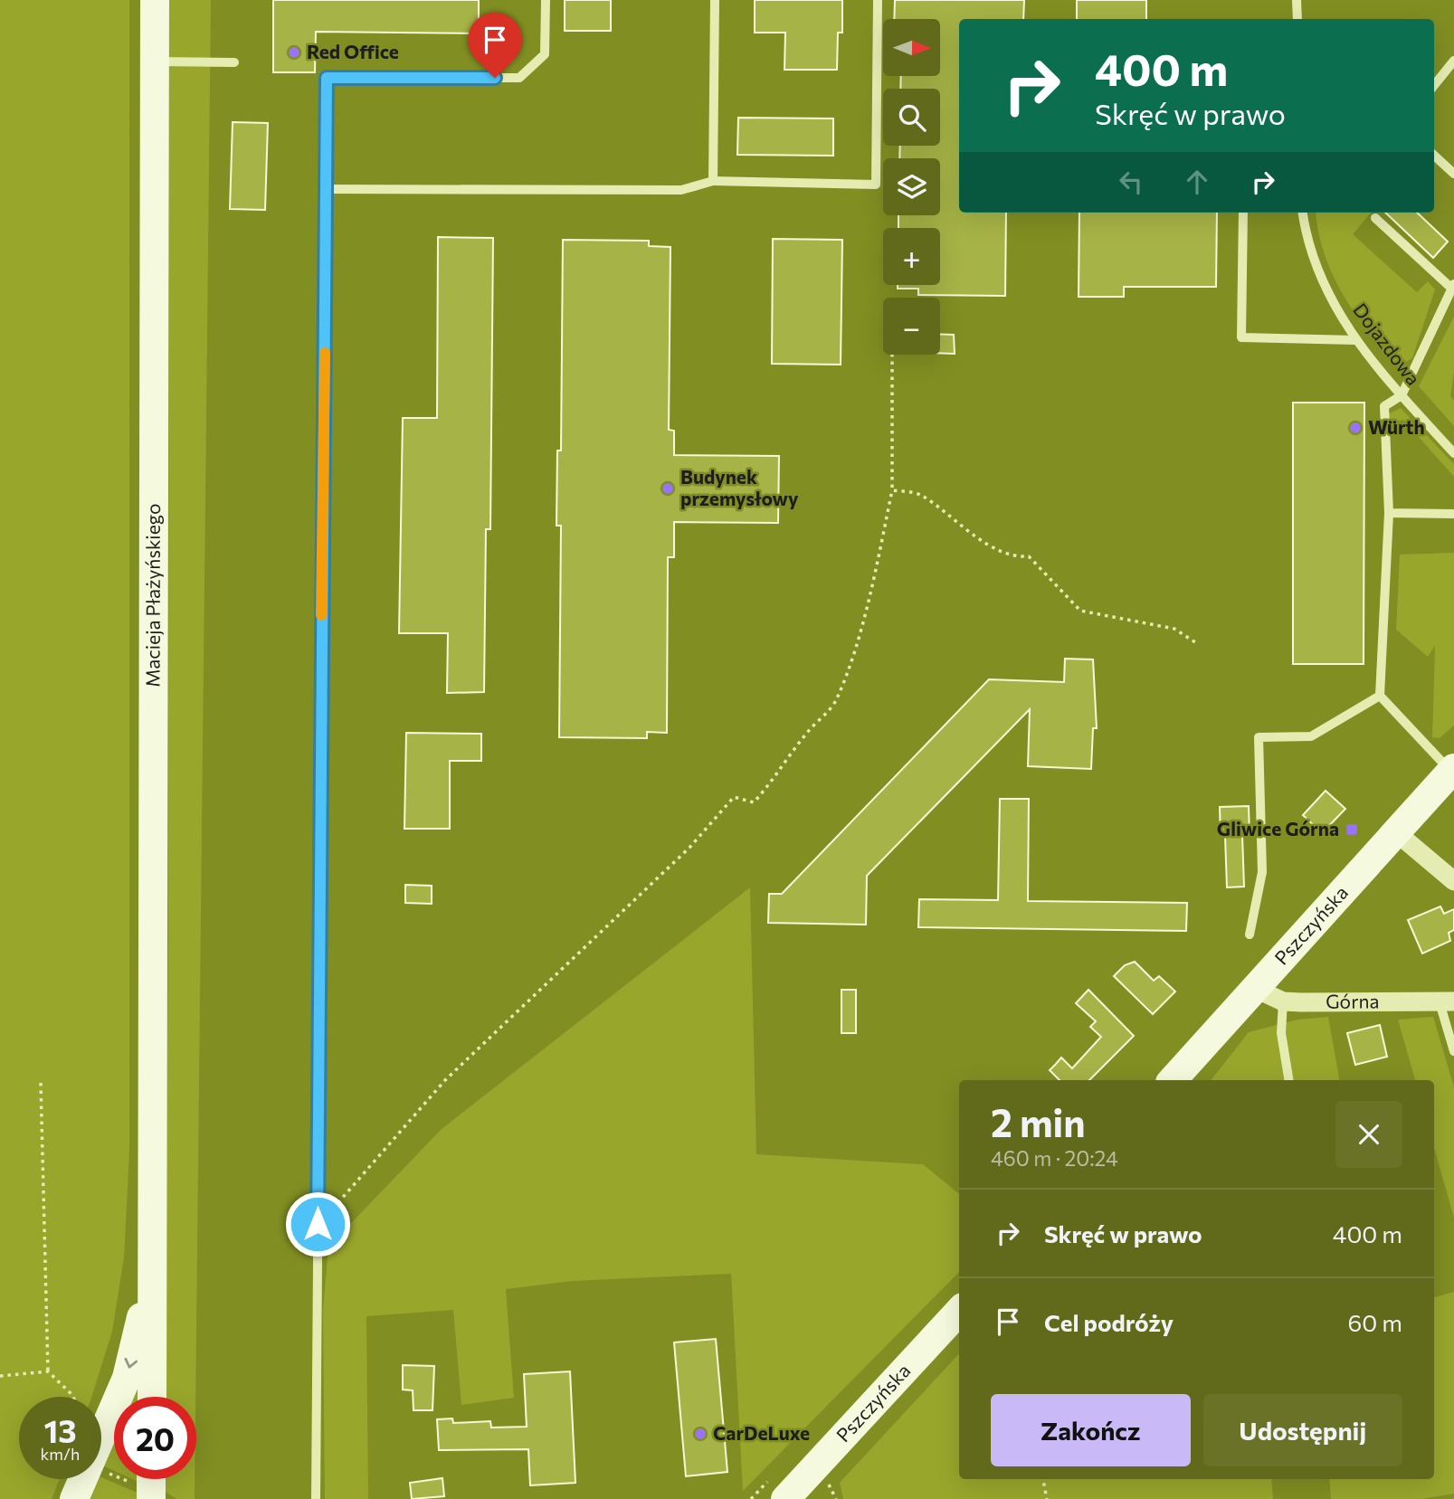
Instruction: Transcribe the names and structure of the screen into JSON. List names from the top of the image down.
{
  "streets": {
    "street": ["Macieja Płażyńskiego", "Pszczyńska", "Górna"],
    "lane": ["Dojazdowa"]
  },
  "crossings": [
    ["Pszczyńska", "Górna"]
  ],
  "places": {
    "other": [
      "Red Office",
      "Würth",
      "Budynek przemysłowy",
      "CarDeLuxe"
    ],
    "transit": ["Gliwice Górna"]
  },
  "north": "right",
  "page": {
    "map_buttons": ["+", "−"],
    "turn": ["400 m", "Skręć w prawo"],
    "heading": ["2 min", "460 m · 20:24"],
    "list": [
      {
        "name": "Skręć w prawo",
        "value": "400 m"
      },
      {
        "name": "Cel podróży",
        "value": "60 m"
      }
    ],
    "buttons": ["Zakończ", "Udostępnij"],
    "speed": "13 km/h",
    "limit": "20"
  }
}
